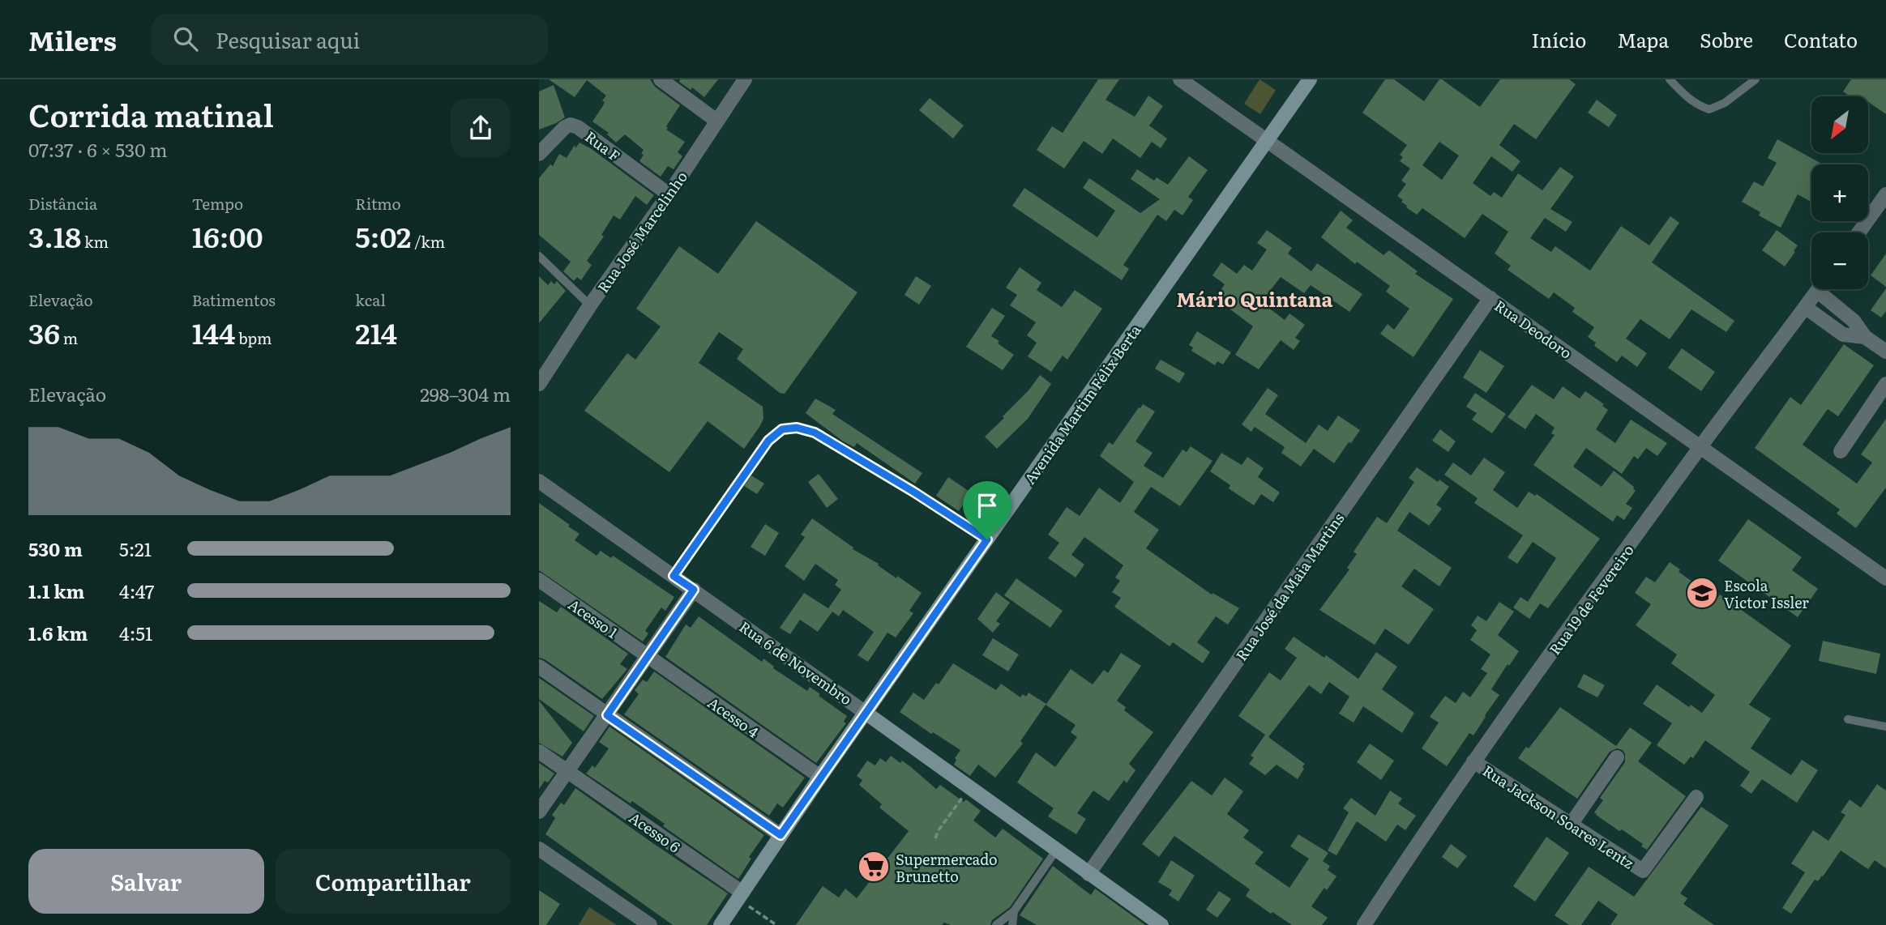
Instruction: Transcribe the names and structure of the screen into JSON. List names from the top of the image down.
{
  "streets": {
    "street": [
      "Rua F",
      "Rua José Marcelinho",
      "Rua Deodoro",
      "Avenida Martim Félix Berta",
      "Rua José da Maia Martins",
      "Rua 19 de Fevereiro",
      "Acesso 1",
      "Rua 6 de Novembro",
      "Acesso 4",
      "Rua Jackson Soares Lentz",
      "Acesso 6"
    ]
  },
  "crossings": [
    ["Rua F", "Rua José Marcelinho"],
    ["Rua Deodoro", "Avenida Martim Félix Berta"],
    ["Rua Deodoro", "Rua José da Maia Martins"],
    ["Rua Deodoro", "Rua 19 de Fevereiro"],
    ["Avenida Martim Félix Berta", "Rua 6 de Novembro"],
    ["Avenida Martim Félix Berta", "Acesso 4"],
    ["Avenida Martim Félix Berta", "Acesso 6"],
    ["Rua José da Maia Martins", "Rua 6 de Novembro"],
    ["Rua 19 de Fevereiro", "Rua Jackson Soares Lentz"],
    ["Acesso 1", "Acesso 4"]
  ],
  "districts": ["Mário Quintana"],
  "places": {
    "school or university": ["Escola Victor Issler"],
    "supermarket": ["Supermercado Brunetto"]
  },
  "north": "bottom left",
  "page": {
    "header": "Milers",
    "search": "Pesquisar aqui",
    "nav": [
      "Início",
      "Mapa",
      "Sobre",
      "Contato"
    ],
    "heading": ["Corrida matinal", "07:37 · 6 × 530 m"],
    "map_buttons": ["+", "−"],
    "stats": [
      ["Distância", "3.18 km"],
      ["Tempo", "16:00"],
      ["Ritmo", "5:02 /km"],
      ["Elevação", "36 m"],
      ["Batimentos", "144 bpm"],
      ["kcal", "214"]
    ],
    "chart": ["Elevação", "298–304 m"],
    "list": [
      {
        "name": "530 m",
        "note": "5:21"
      },
      {
        "name": "1.1 km",
        "note": "4:47"
      },
      {
        "name": "1.6 km",
        "note": "4:51"
      }
    ],
    "buttons": ["Salvar", "Compartilhar"]
  }
}
